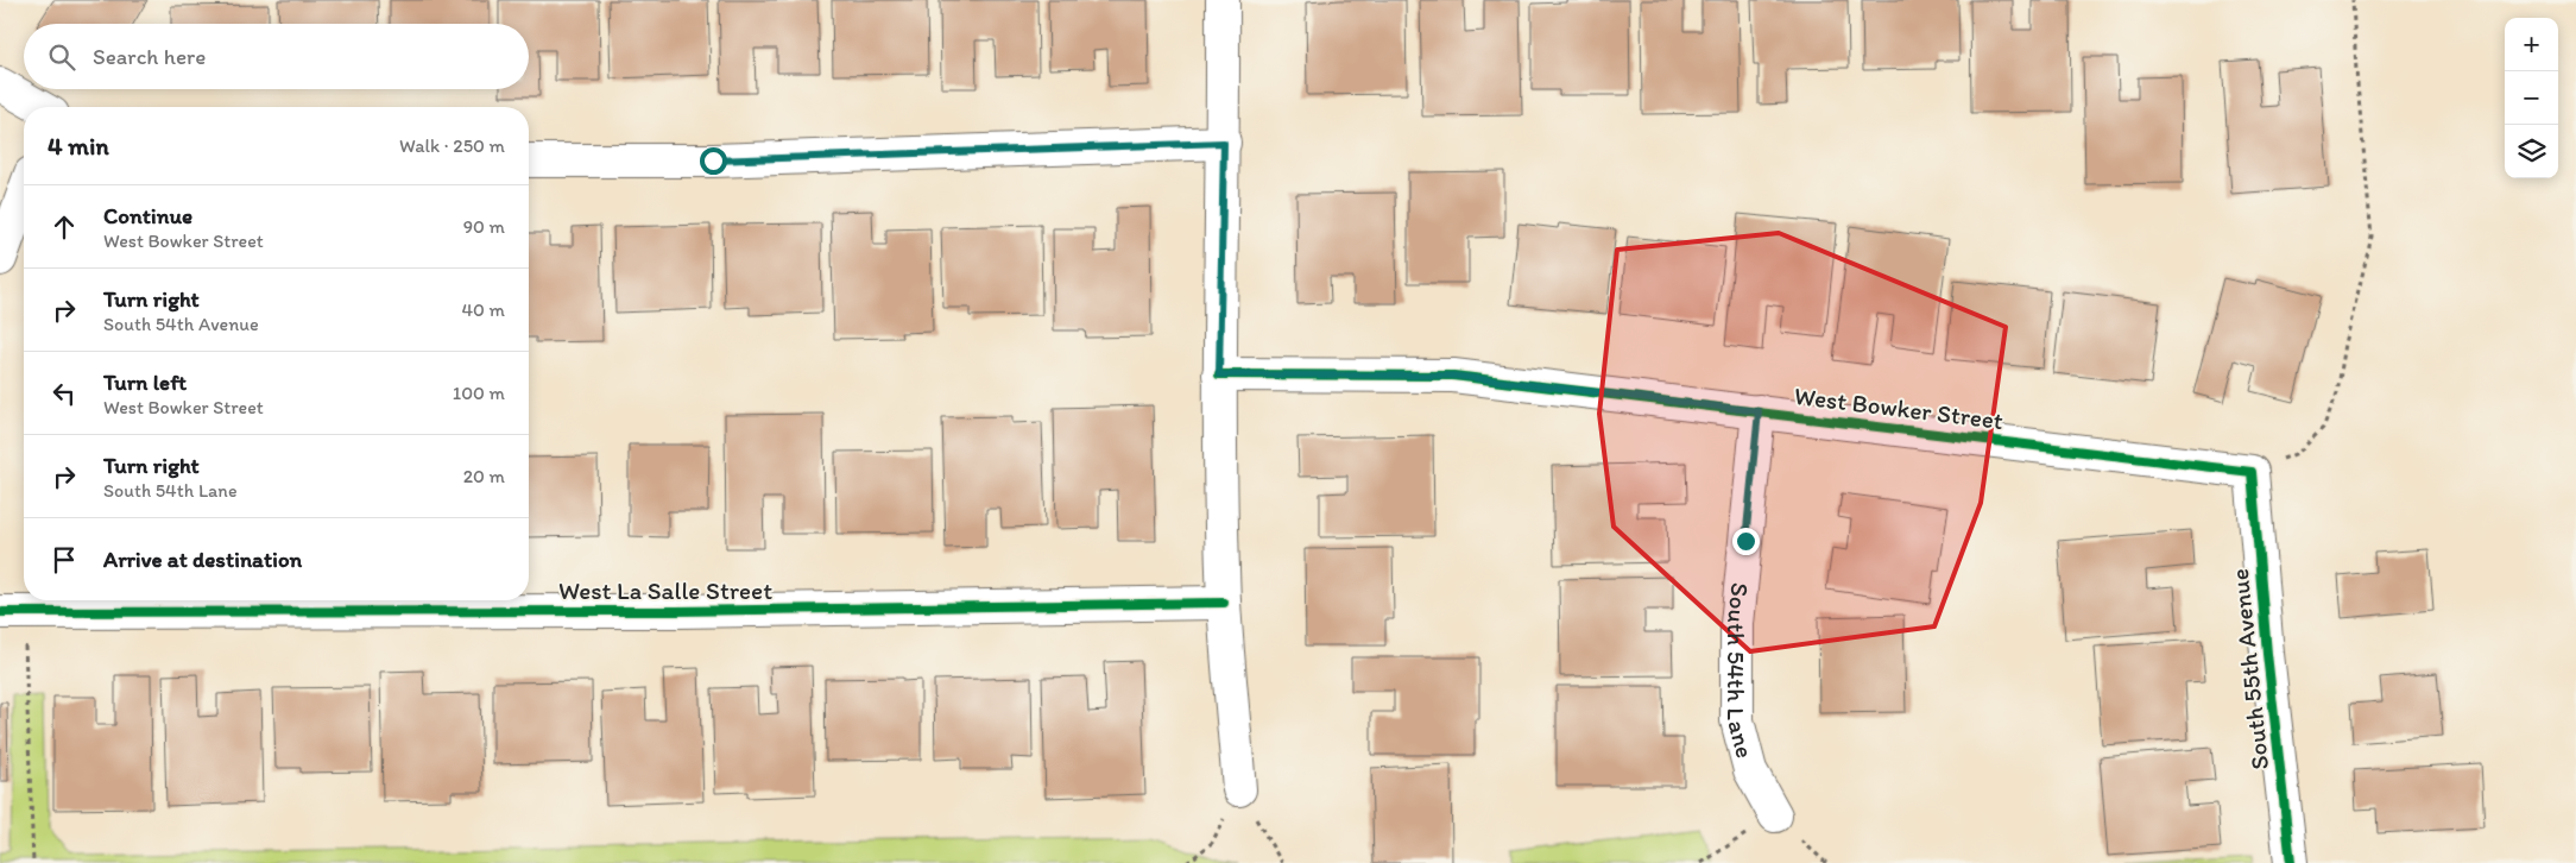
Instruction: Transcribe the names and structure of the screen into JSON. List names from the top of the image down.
{
  "streets": {
    "street": [
      "West Bowker Street",
      "West La Salle Street",
      "South 54th Lane",
      "South 55th Avenue"
    ]
  },
  "crossings": [
    ["West Bowker Street", "South 54th Lane"],
    ["West Bowker Street", "South 55th Avenue"]
  ],
  "page": {
    "map_buttons": ["+", "−"],
    "search": "Search here",
    "heading": ["4 min", "Walk · 250 m"],
    "list": [
      ["Continue", "West Bowker Street", "90 m"],
      ["Turn right", "South 54th Avenue", "40 m"],
      ["Turn left", "West Bowker Street", "100 m"],
      ["Turn right", "South 54th Lane", "20 m"],
      "Arrive at destination"
    ]
  }
}
